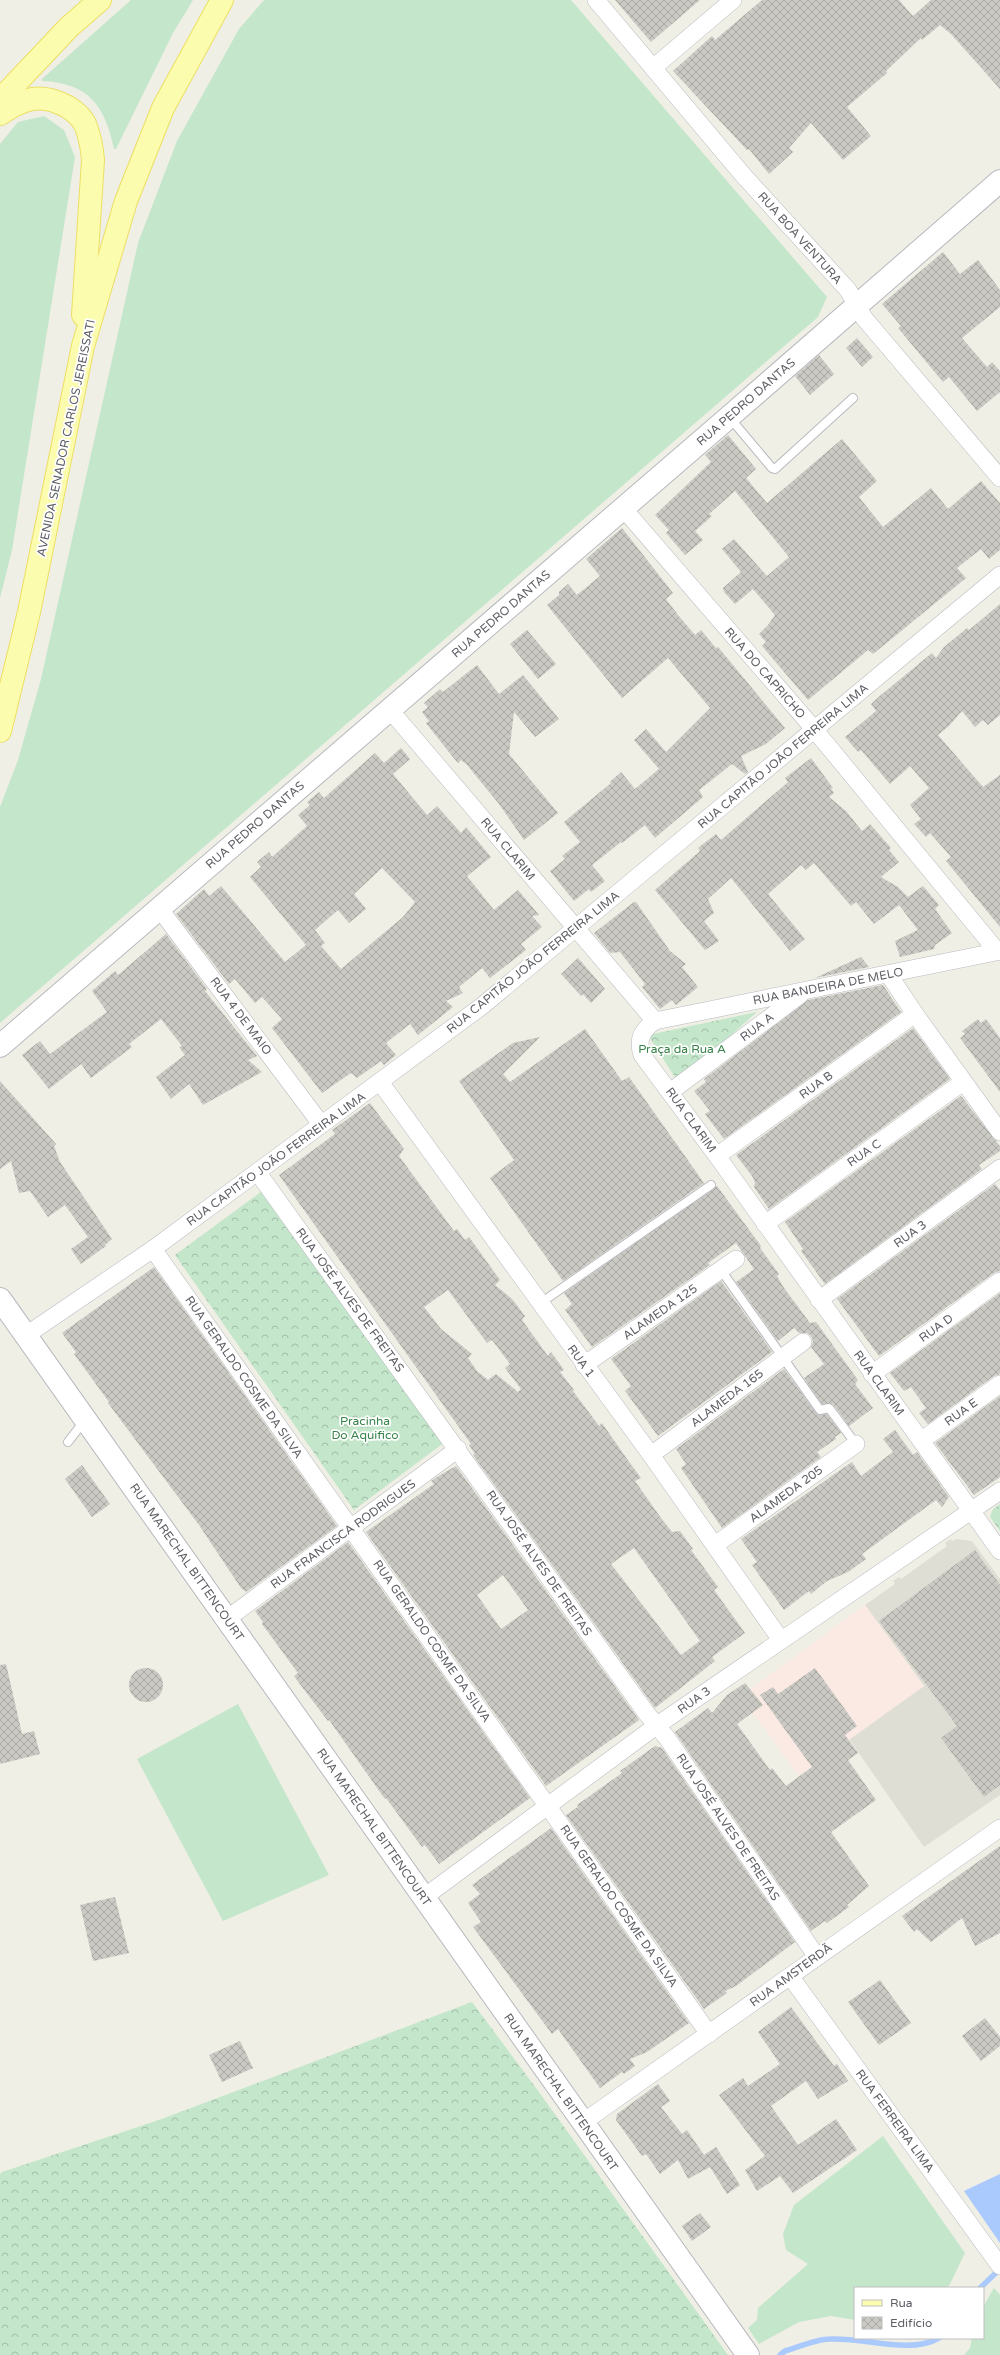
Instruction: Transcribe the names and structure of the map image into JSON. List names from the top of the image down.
{
  "streets": {
    "main road": ["RUA PEDRO DANTAS", "AVENIDA SENADOR CARLOS JEREISSATI", "RUA MARECHAL BITTENCOURT"],
    "street": [
      "RUA BOA VENTURA",
      "RUA DO CAPRICHO",
      "RUA CAPITÃO JOÃO FERREIRA LIMA",
      "RUA CLARIM",
      "RUA BANDEIRA DE MELO",
      "RUA 4 DE MAIO",
      "RUA A",
      "RUA B",
      "RUA C",
      "RUA 3",
      "RUA JOSÉ ALVES DE FREITAS",
      "ALAMEDA 125",
      "RUA D",
      "RUA 1",
      "RUA GERALDO COSME DA SILVA",
      "ALAMEDA 165",
      "RUA E",
      "ALAMEDA 205",
      "RUA FRANCISCA RODRIGUES",
      "RUA AMSTERDÃ",
      "RUA FERREIRA LIMA"
    ]
  },
  "crossings": [
    ["RUA BOA VENTURA", "RUA PEDRO DANTAS"],
    ["RUA PEDRO DANTAS", "RUA DO CAPRICHO"],
    ["RUA PEDRO DANTAS", "RUA CLARIM"],
    ["RUA PEDRO DANTAS", "RUA 4 DE MAIO"],
    ["RUA DO CAPRICHO", "RUA CAPITÃO JOÃO FERREIRA LIMA"],
    ["RUA DO CAPRICHO", "RUA BANDEIRA DE MELO"],
    ["RUA CAPITÃO JOÃO FERREIRA LIMA", "RUA CLARIM"],
    ["RUA CAPITÃO JOÃO FERREIRA LIMA", "RUA 4 DE MAIO"],
    ["RUA CAPITÃO JOÃO FERREIRA LIMA", "RUA JOSÉ ALVES DE FREITAS"],
    ["RUA CAPITÃO JOÃO FERREIRA LIMA", "RUA 1"],
    ["RUA CAPITÃO JOÃO FERREIRA LIMA", "RUA GERALDO COSME DA SILVA"],
    ["RUA CAPITÃO JOÃO FERREIRA LIMA", "RUA MARECHAL BITTENCOURT"],
    ["RUA CLARIM", "RUA BANDEIRA DE MELO"],
    ["RUA CLARIM", "RUA A"],
    ["RUA CLARIM", "RUA B"],
    ["RUA CLARIM", "RUA C"],
    ["RUA CLARIM", "RUA 3"],
    ["RUA CLARIM", "RUA D"],
    ["RUA CLARIM", "RUA E"],
    ["RUA BANDEIRA DE MELO", "RUA A"],
    ["RUA 3", "RUA JOSÉ ALVES DE FREITAS"],
    ["RUA 3", "RUA 1"],
    ["RUA 3", "RUA GERALDO COSME DA SILVA"],
    ["RUA 3", "RUA MARECHAL BITTENCOURT"],
    ["RUA JOSÉ ALVES DE FREITAS", "RUA FRANCISCA RODRIGUES"],
    ["RUA JOSÉ ALVES DE FREITAS", "RUA AMSTERDÃ"],
    ["ALAMEDA 125", "RUA 1"],
    ["RUA 1", "ALAMEDA 165"],
    ["RUA 1", "ALAMEDA 205"],
    ["RUA GERALDO COSME DA SILVA", "RUA FRANCISCA RODRIGUES"],
    ["RUA GERALDO COSME DA SILVA", "RUA AMSTERDÃ"],
    ["RUA FRANCISCA RODRIGUES", "RUA MARECHAL BITTENCOURT"],
    ["RUA MARECHAL BITTENCOURT", "RUA AMSTERDÃ"],
    ["RUA AMSTERDÃ", "RUA FERREIRA LIMA"]
  ],
  "parks": ["Praça da Rua A", "Pracinha Do Aquifico"],
  "legend": ["Rua", "Edifício"]
}
